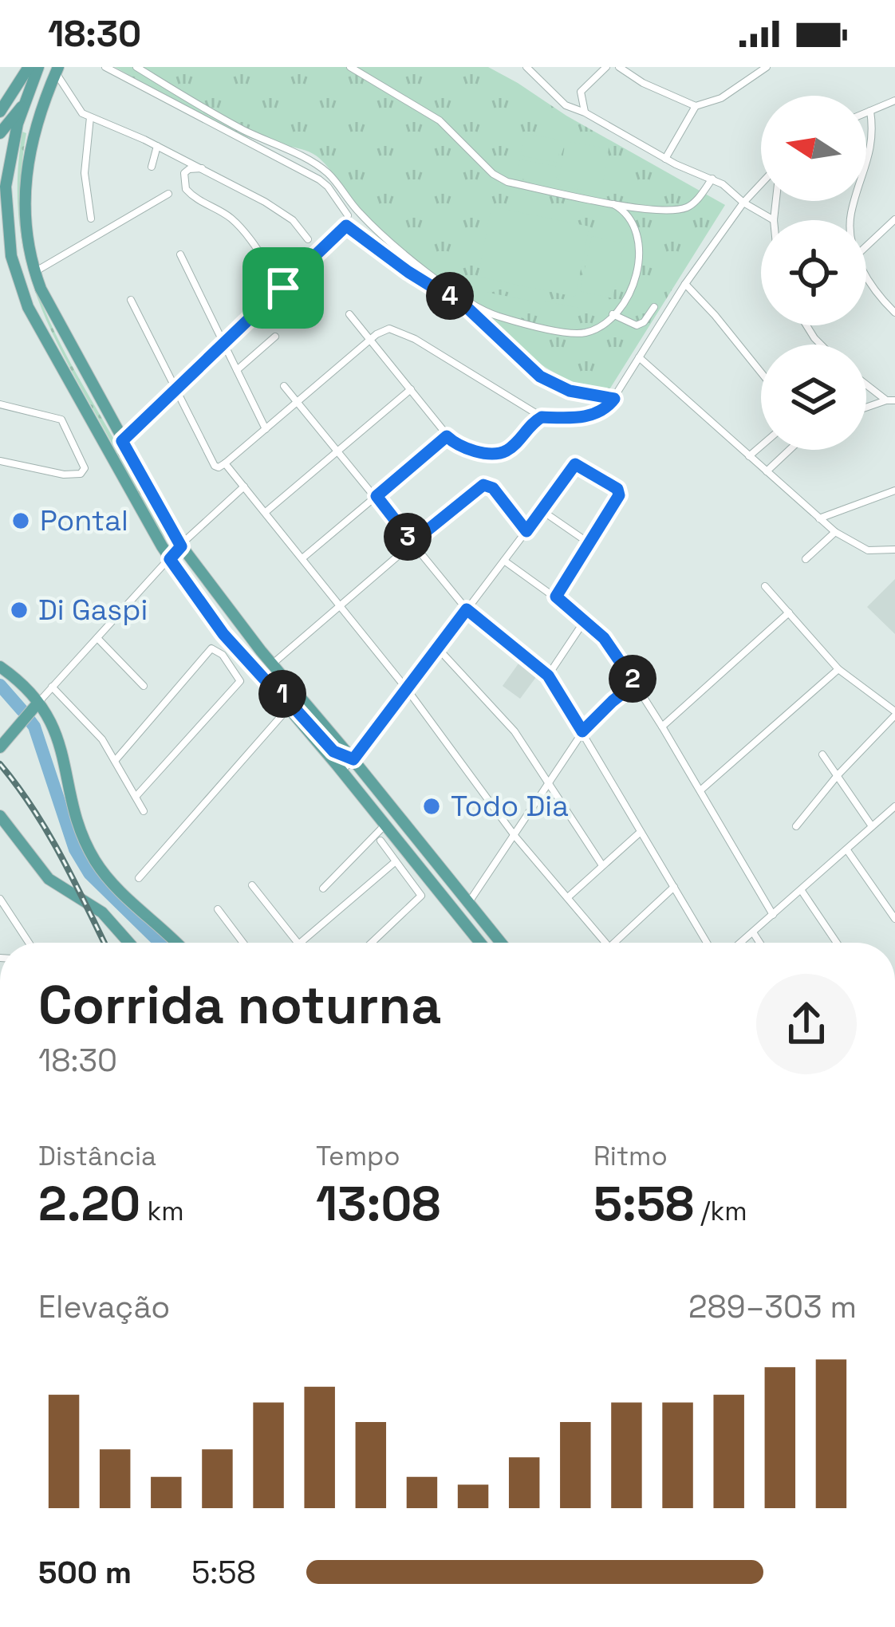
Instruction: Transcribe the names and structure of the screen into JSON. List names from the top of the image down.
{
  "places": ["Pontal", "Di Gaspi", "Todo Dia"],
  "north": "left",
  "page": {
    "status": "18:30",
    "pins": [
      "4",
      "3",
      "2",
      "1"
    ],
    "heading": ["Corrida noturna", "18:30"],
    "stats": [
      ["Distância", "2.20 km"],
      ["Tempo", "13:08"],
      ["Ritmo", "5:58 /km"]
    ],
    "chart": ["Elevação", "289–303 m"],
    "list": [
      {
        "name": "500 m",
        "note": "5:58"
      }
    ]
  }
}
